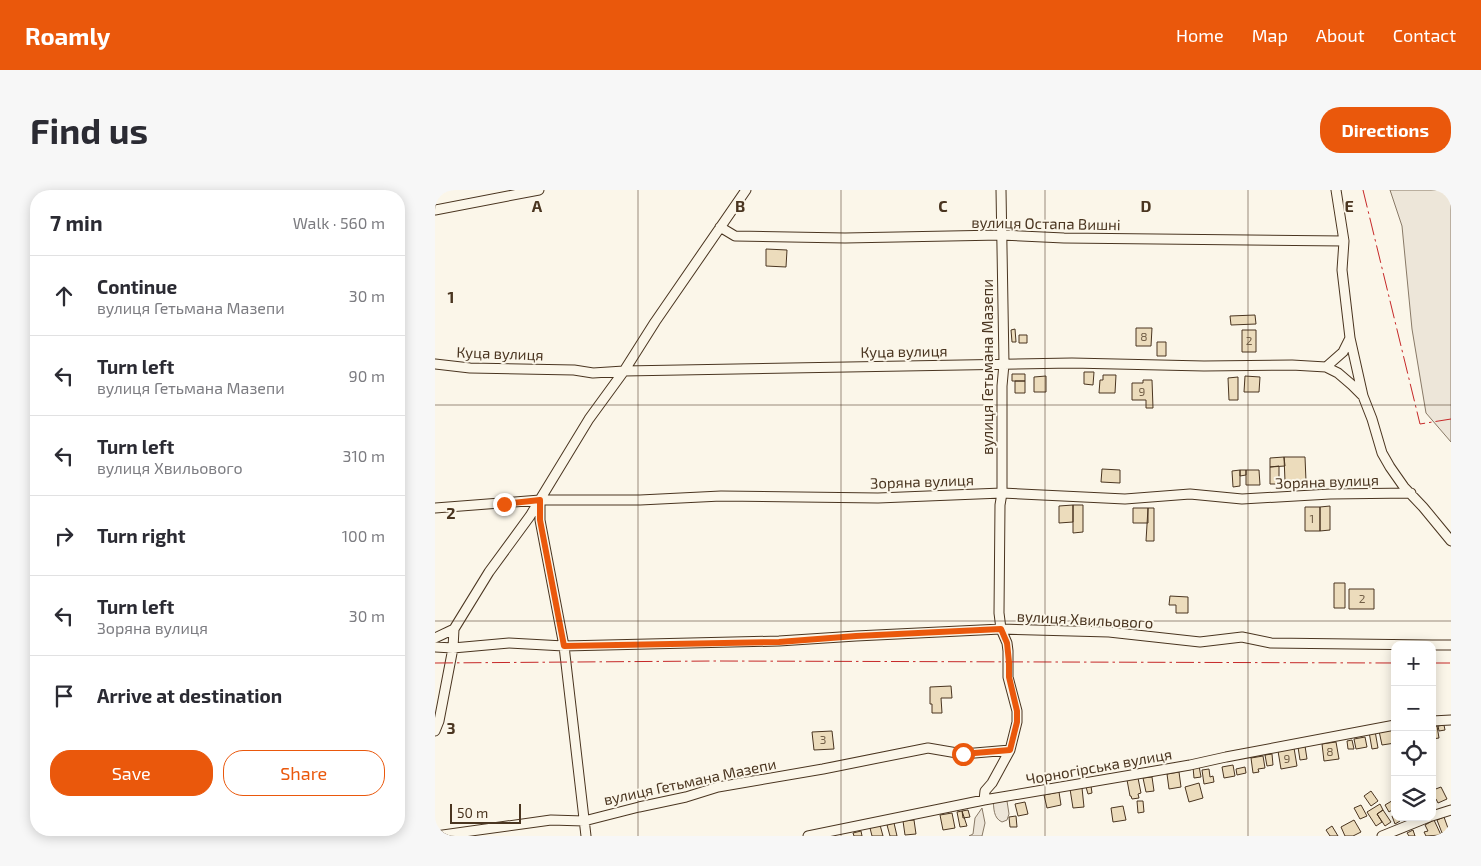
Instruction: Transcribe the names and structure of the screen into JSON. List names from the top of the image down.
{
  "streets": {
    "street": [
      "вулиця Остапа Вишні",
      "Куца вулиця",
      "вулиця Гетьмана Мазепи",
      "Зоряна вулиця",
      "вулиця Хвильового",
      "Чорногірська вулиця"
    ]
  },
  "crossings": [
    ["вулиця Остапа Вишні", "вулиця Гетьмана Мазепи"],
    ["Куца вулиця", "вулиця Гетьмана Мазепи"],
    ["вулиця Гетьмана Мазепи", "Зоряна вулиця"],
    ["вулиця Гетьмана Мазепи", "вулиця Хвильового"],
    ["вулиця Гетьмана Мазепи", "Чорногірська вулиця"]
  ],
  "house_numbers": [
    "8",
    "2",
    "9",
    "1",
    "2",
    "3",
    "8",
    "9"
  ],
  "scale_bar": "50 m",
  "page": {
    "header": "Roamly",
    "nav": [
      "Home",
      "Map",
      "About",
      "Contact"
    ],
    "buttons": [
      "Directions",
      ["Save", "Share"]
    ],
    "title": "Find us",
    "heading": ["7 min", "Walk · 560 m"],
    "list": [
      ["Continue", "вулиця Гетьмана Мазепи", "30 m"],
      ["Turn left", "вулиця Гетьмана Мазепи", "90 m"],
      ["Turn left", "вулиця Хвильового", "310 m"],
      ["Turn right", "100 m"],
      ["Turn left", "Зоряна вулиця", "30 m"],
      "Arrive at destination"
    ],
    "map_buttons": ["+", "−"],
    "scale": "50 m"
  },
  "grid": {
    "columns": [
      "A",
      "B",
      "C",
      "D",
      "E"
    ],
    "rows": ["1", "2", "3"]
  }
}
